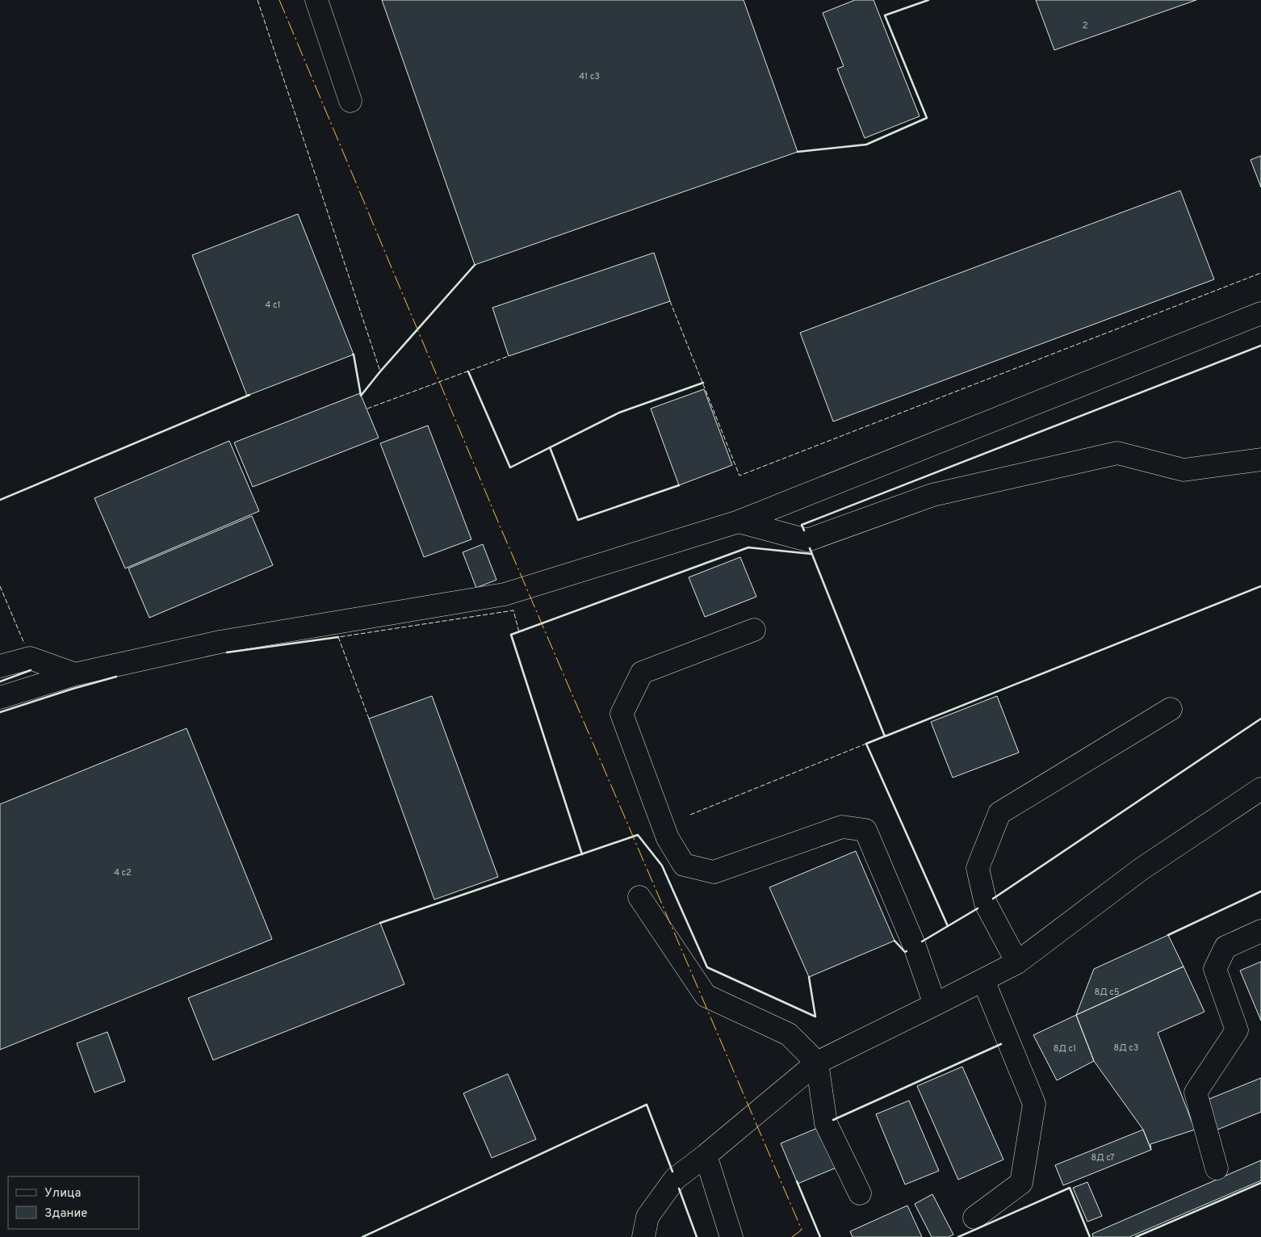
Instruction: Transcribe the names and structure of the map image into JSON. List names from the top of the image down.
{
  "house_numbers": [
    "2",
    "41 с3",
    "4 с1",
    "4 с2",
    "8Д с5",
    "8Д с3",
    "8Д с1",
    "8Д с7"
  ],
  "legend": ["Улица", "Здание"]
}
